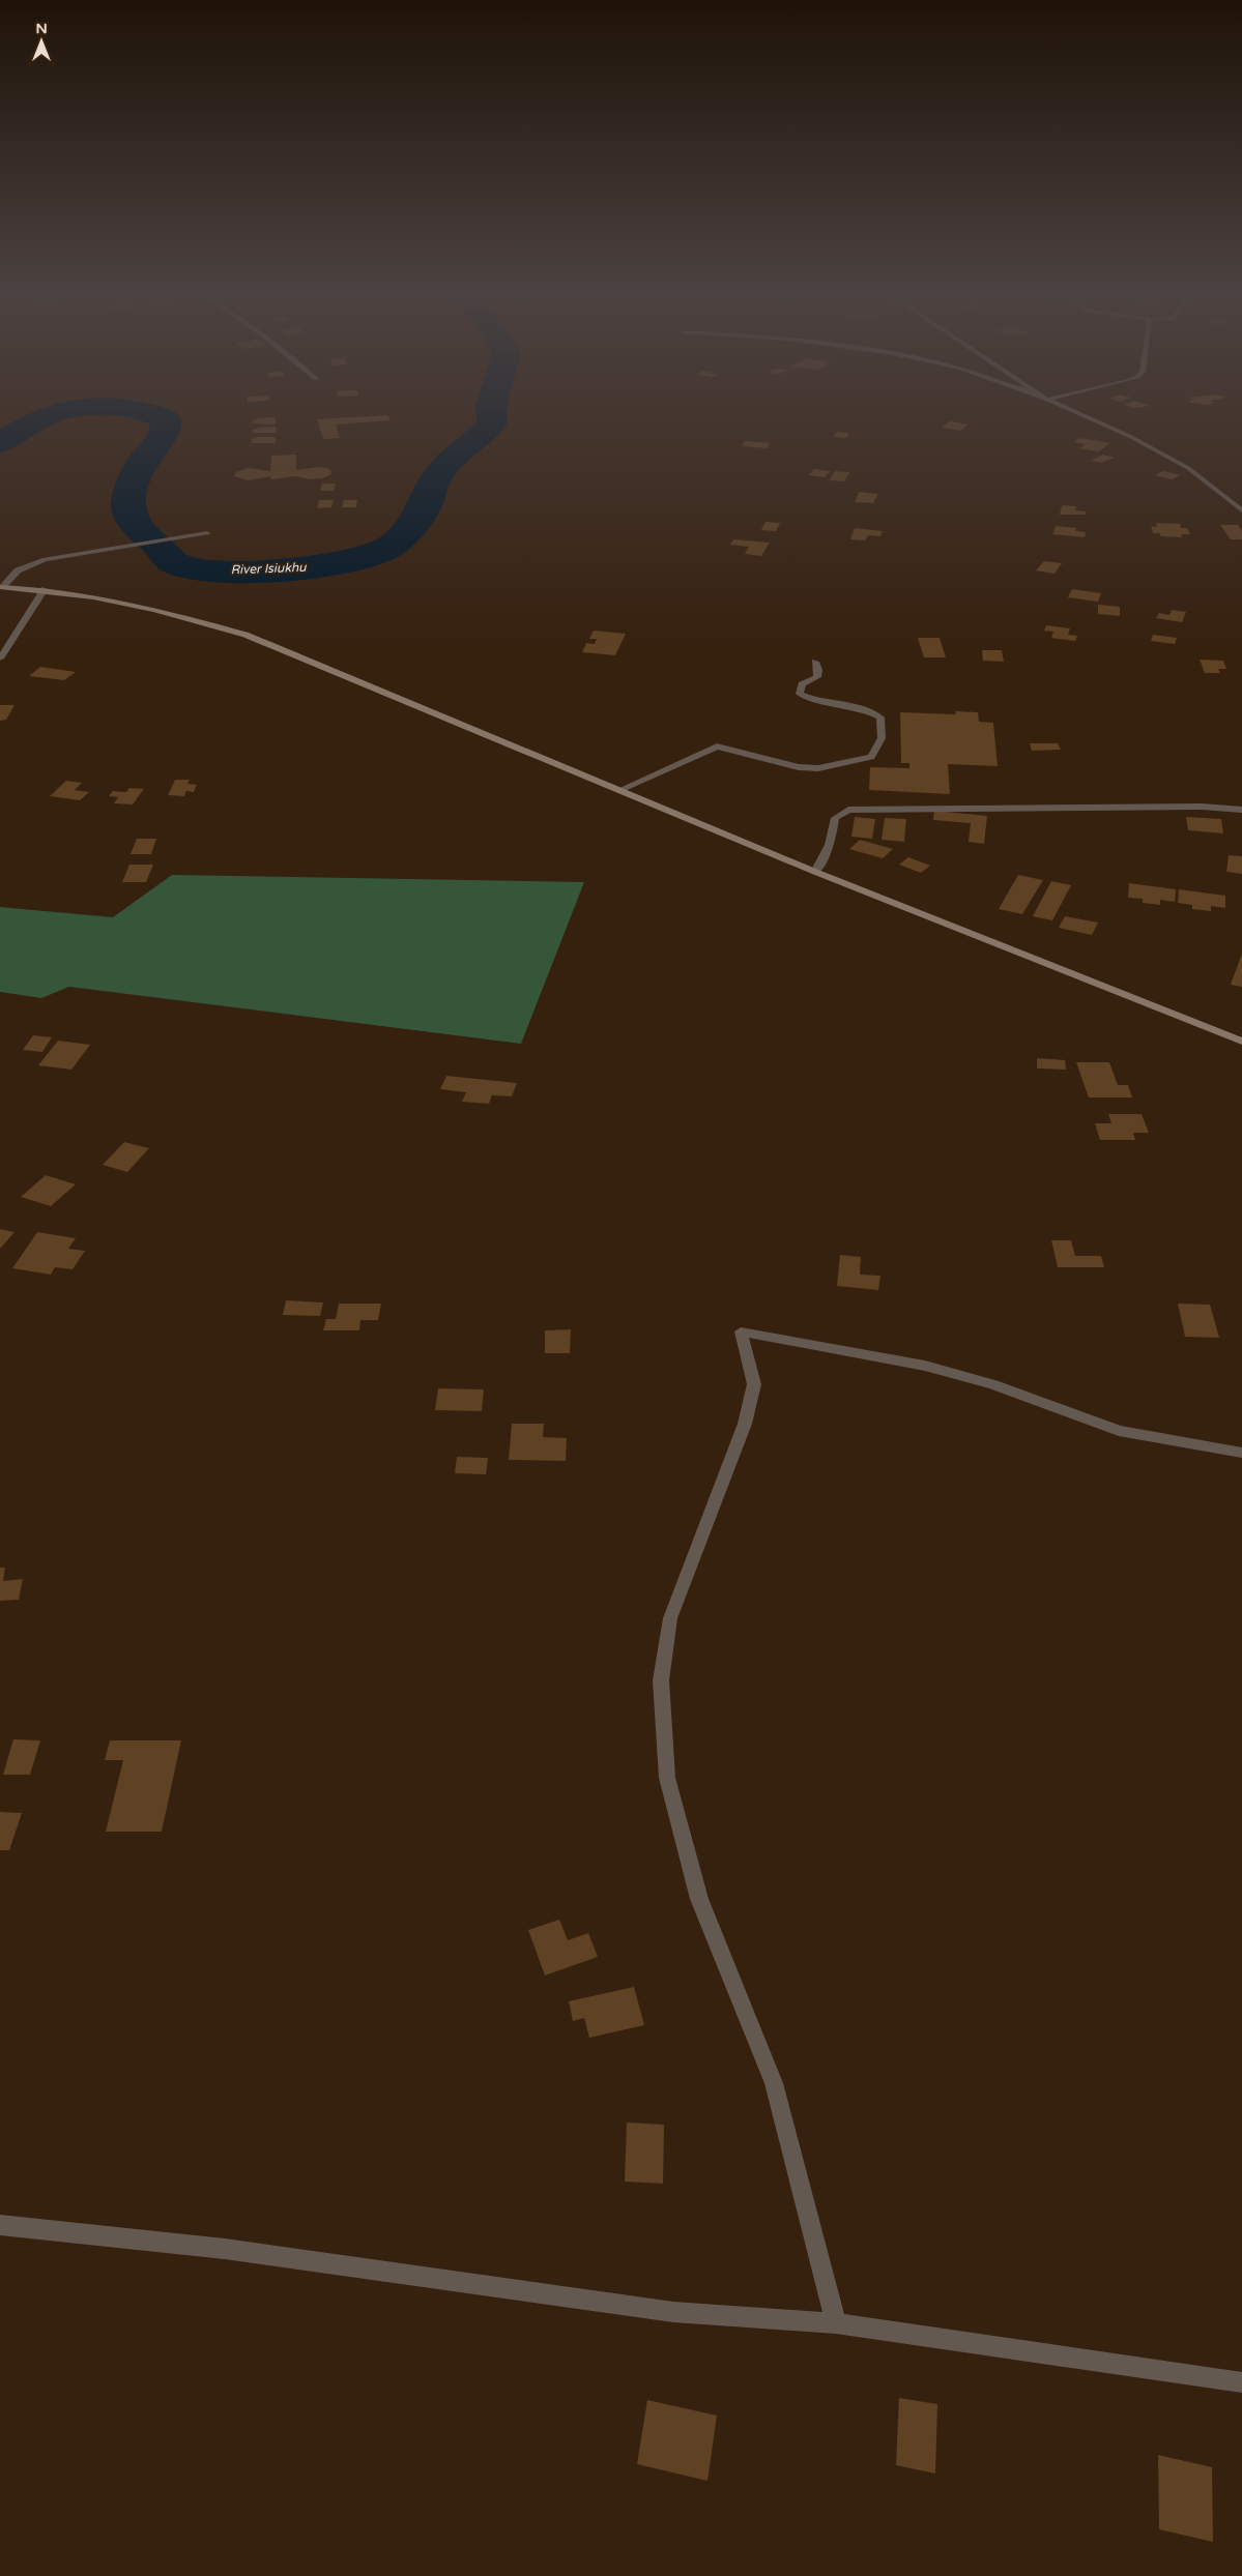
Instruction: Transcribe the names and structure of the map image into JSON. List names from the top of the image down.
{
  "water": ["River Isiukhu"],
  "north": "top"
}
